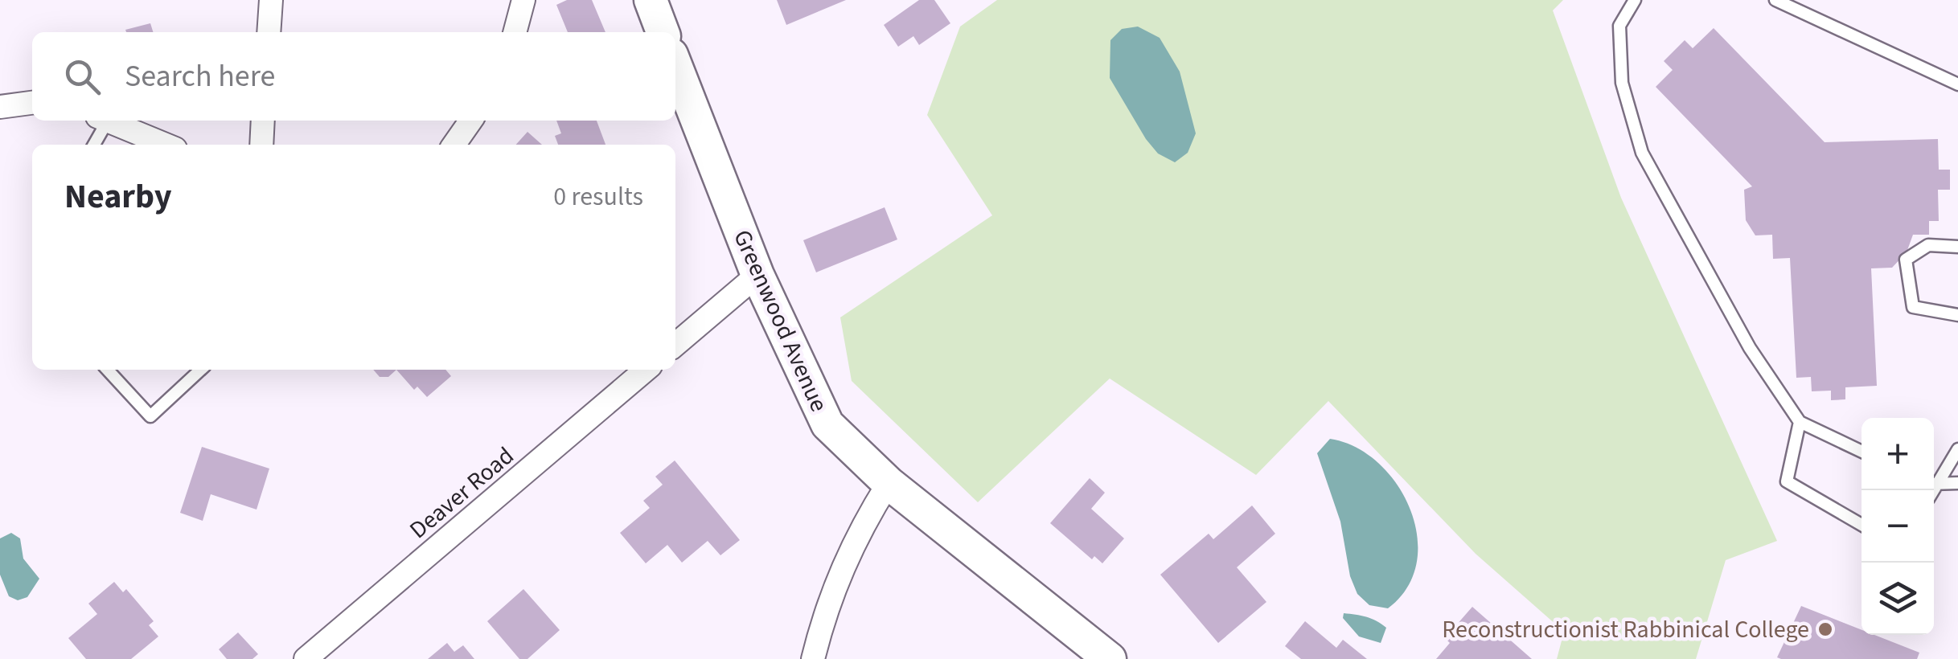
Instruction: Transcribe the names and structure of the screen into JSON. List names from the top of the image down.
{
  "streets": {
    "main road": ["Greenwood Avenue"],
    "street": ["Deaver Road"]
  },
  "places": ["Reconstructionist Rabbinical College"],
  "page": {
    "search": "Search here",
    "heading": ["Nearby", "0 results"],
    "map_buttons": ["+", "−"]
  }
}
